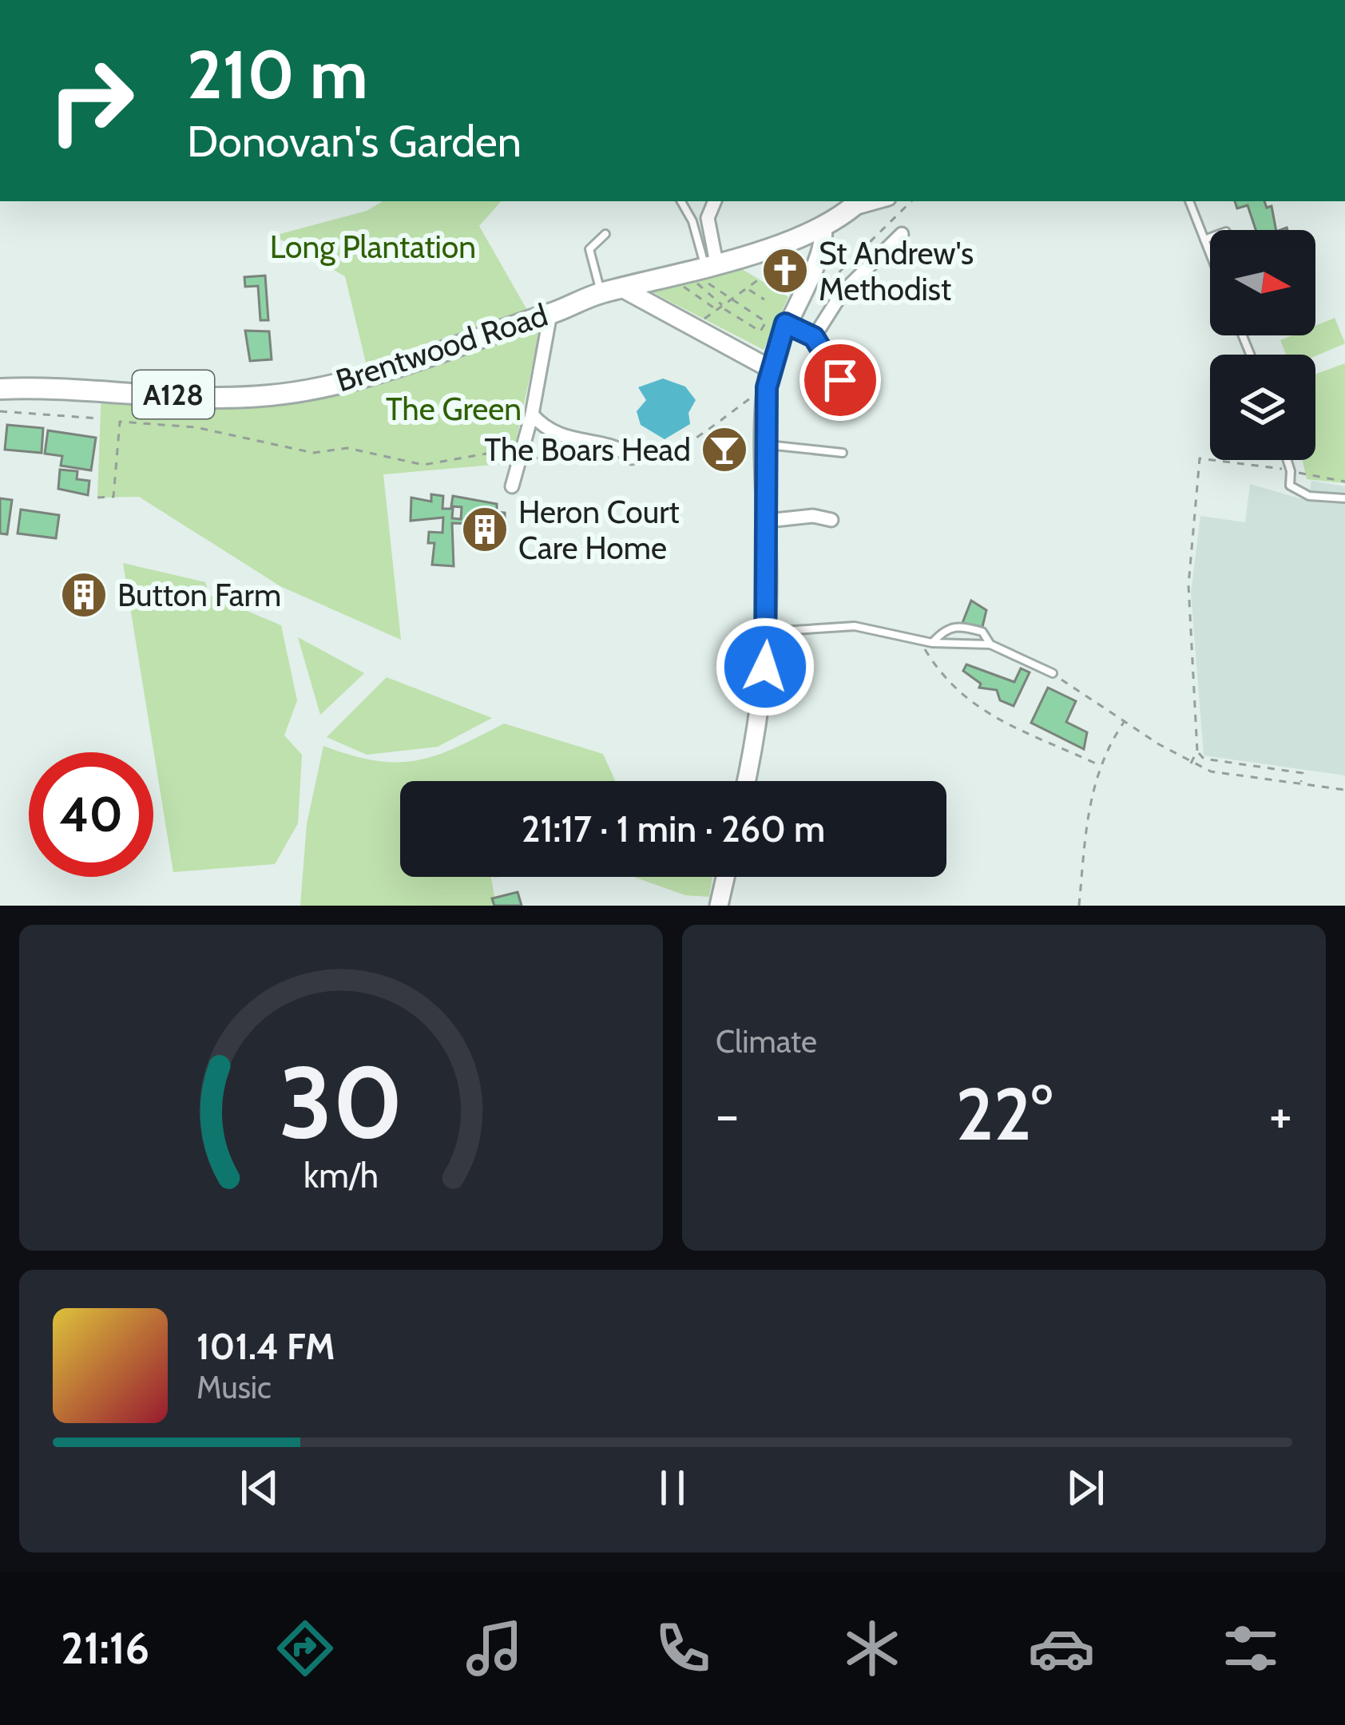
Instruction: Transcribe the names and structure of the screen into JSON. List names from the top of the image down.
{
  "streets": {
    "main road": ["Brentwood Road", "A128"]
  },
  "parks": ["Long Plantation", "The Green"],
  "places": {
    "church": ["St Andrew's Methodist"],
    "bar": ["The Boars Head"],
    "building": ["Heron Court Care Home", "Button Farm"]
  },
  "north": "right",
  "page": {
    "turn": ["210 m", "Donovan's Garden"],
    "limit": "40",
    "trip": "21:17 · 1 min · 260 m",
    "tile": "Climate",
    "heat": ["−", "22°", "+"],
    "song": ["101.4 FM", "Music"],
    "tabs": "21:16",
    "gauge": ["30", "km/h"]
  }
}
